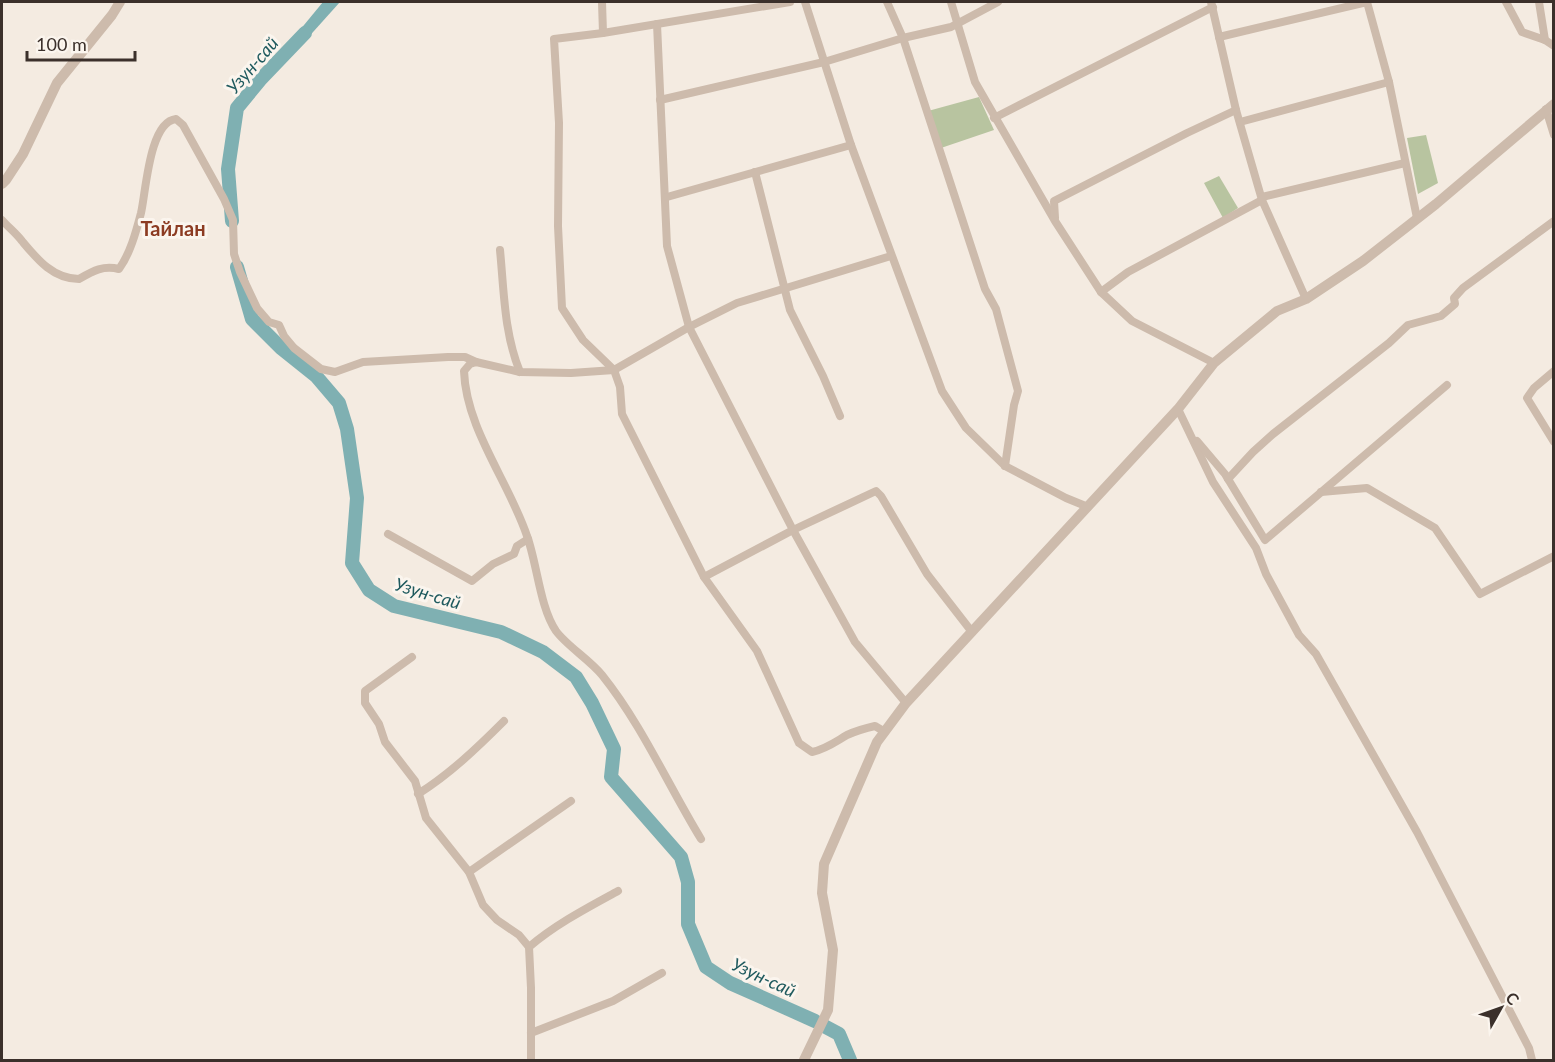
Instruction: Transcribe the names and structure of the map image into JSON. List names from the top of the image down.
{
  "districts": ["Тайлан"],
  "water": ["Узун-сай"],
  "scale_bar": "100 m",
  "north": "top right"
}
